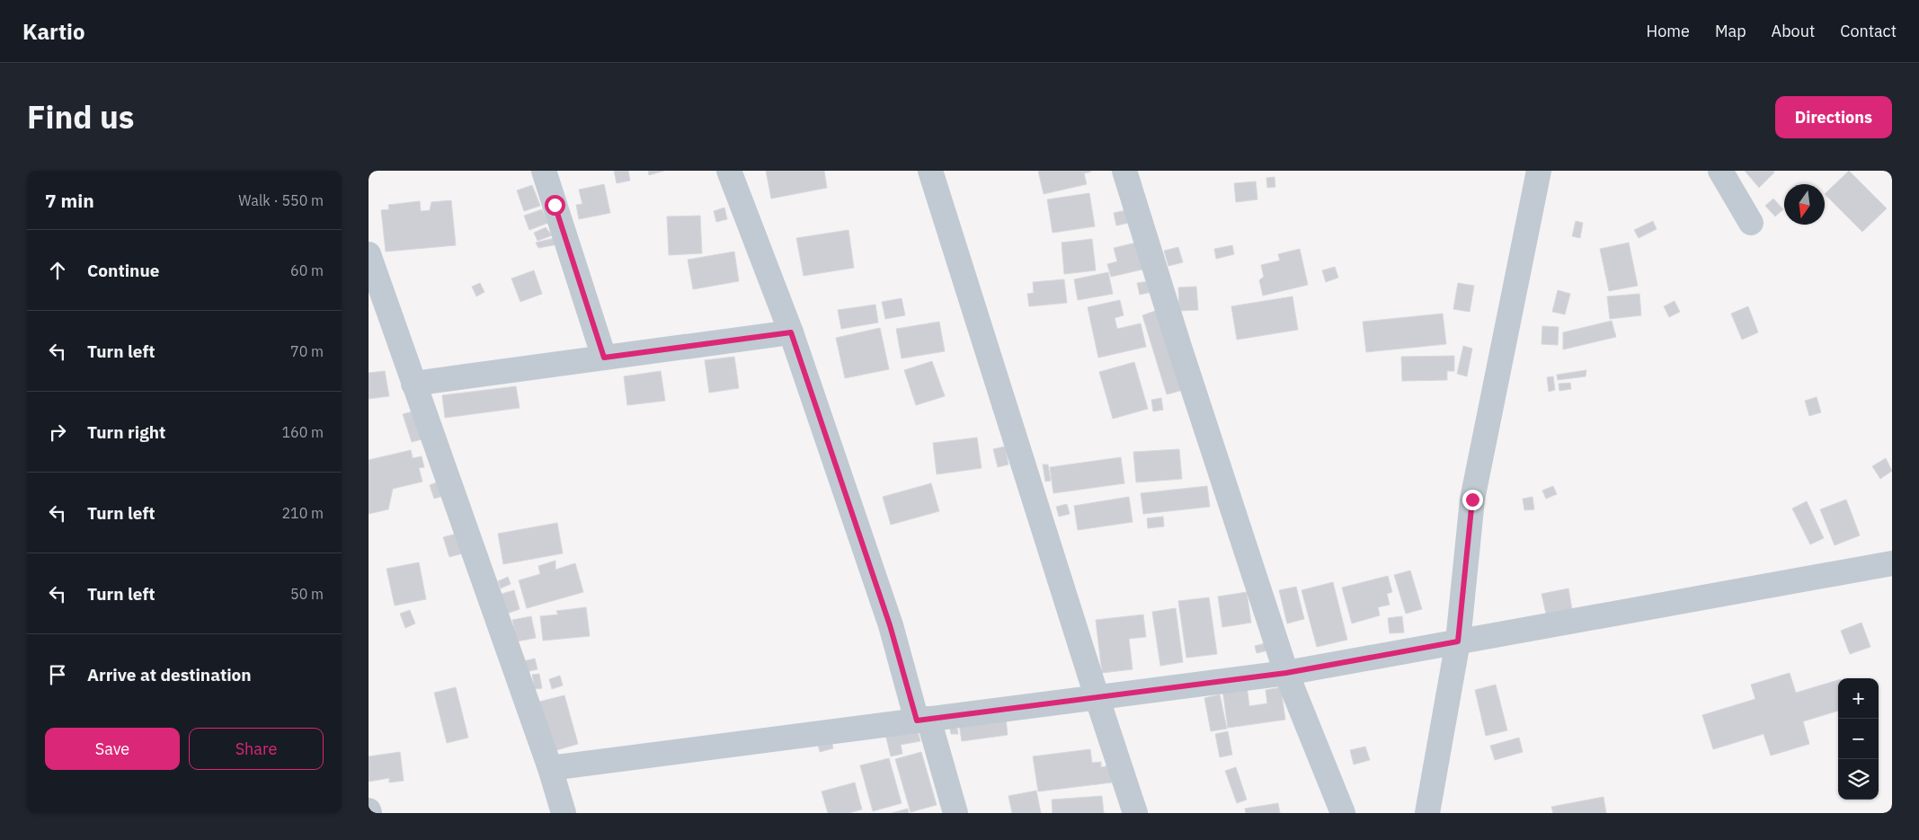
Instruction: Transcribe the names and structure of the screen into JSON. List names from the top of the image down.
{
  "north": "bottom",
  "page": {
    "header": "Kartio",
    "nav": [
      "Home",
      "Map",
      "About",
      "Contact"
    ],
    "title": "Find us",
    "buttons": [
      "Directions",
      ["Save", "Share"]
    ],
    "heading": ["7 min", "Walk · 550 m"],
    "list": [
      ["Continue", "60 m"],
      ["Turn left", "70 m"],
      ["Turn right", "160 m"],
      ["Turn left", "210 m"],
      ["Turn left", "50 m"],
      "Arrive at destination"
    ],
    "map_buttons": ["+", "−"]
  }
}
